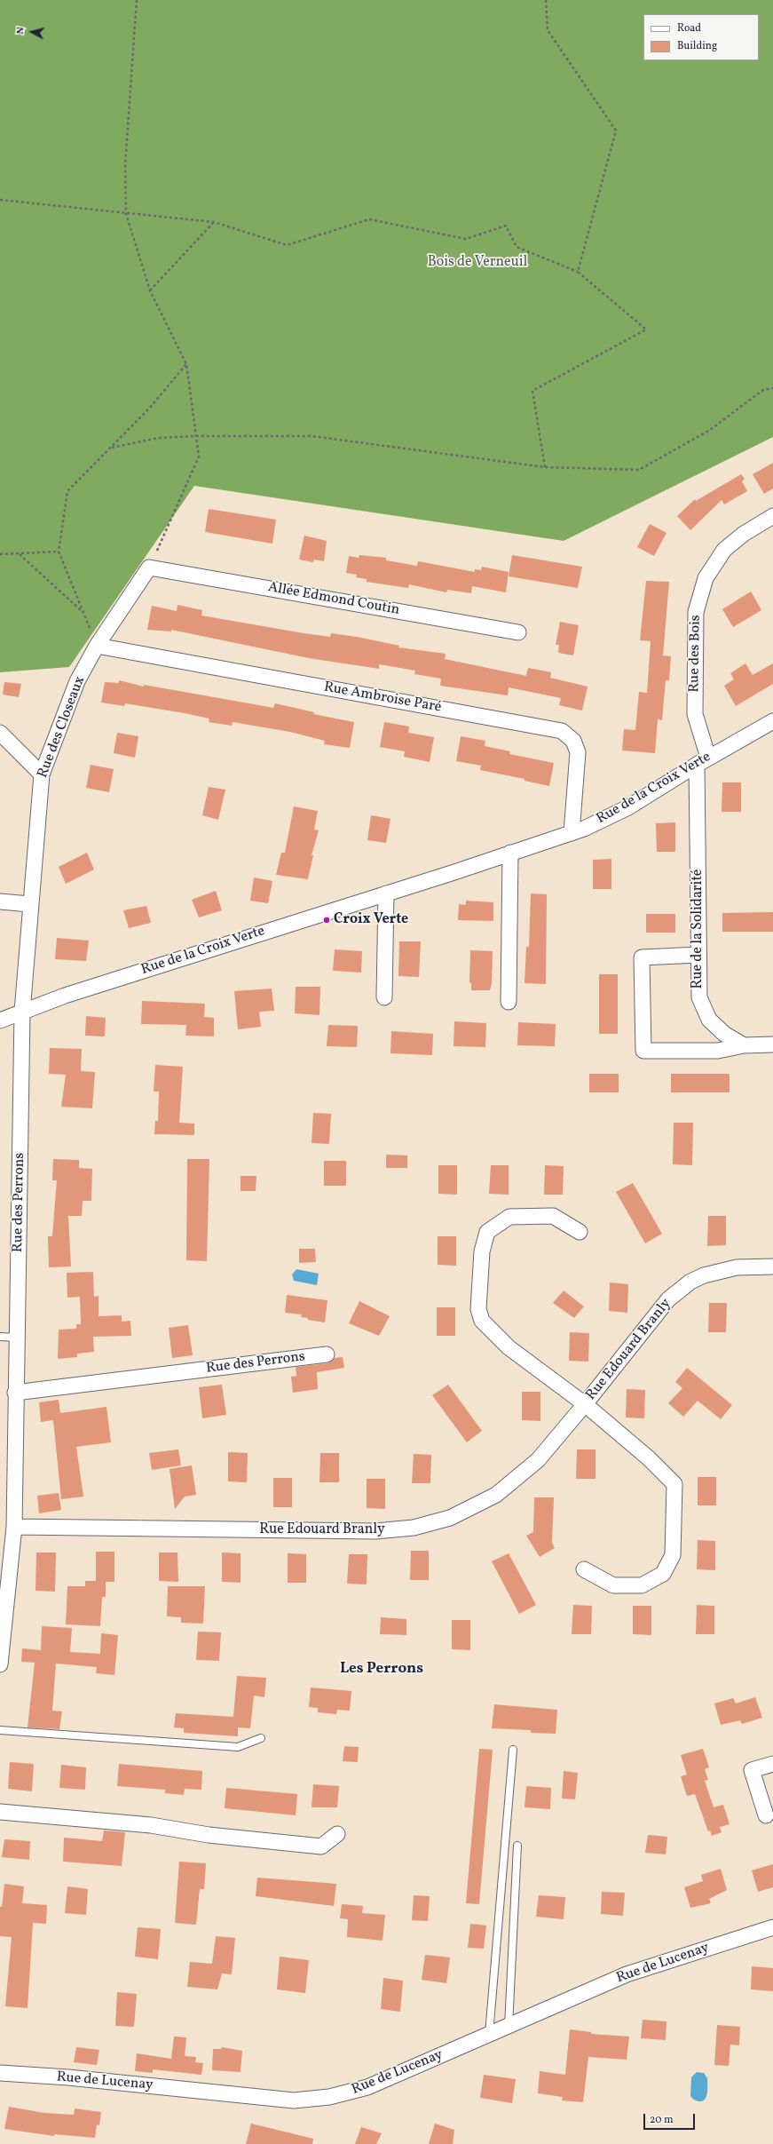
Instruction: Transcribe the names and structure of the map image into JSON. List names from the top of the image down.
{
  "streets": {
    "street": [
      "Allée Edmond Coutin",
      "Rue des Bois",
      "Rue Ambroise Paré",
      "Rue des Closeaux",
      "Rue de la Croix Verte",
      "Rue de la Solidarité",
      "Rue des Perrons",
      "Rue Edouard Branly",
      "Rue de Lucenay"
    ]
  },
  "crossings": [
    ["Allée Edmond Coutin", "Rue des Closeaux"],
    ["Rue des Bois", "Rue de la Croix Verte"],
    ["Rue des Bois", "Rue de la Solidarité"],
    ["Rue Ambroise Paré", "Rue des Closeaux"],
    ["Rue Ambroise Paré", "Rue de la Croix Verte"],
    ["Rue des Closeaux", "Rue de la Croix Verte"],
    ["Rue des Closeaux", "Rue des Perrons"],
    ["Rue de la Croix Verte", "Rue de la Solidarité"],
    ["Rue de la Croix Verte", "Rue des Perrons"],
    ["Rue des Perrons", "Rue Edouard Branly"]
  ],
  "districts": ["Les Perrons"],
  "parks": ["Bois de Verneuil"],
  "places": ["Croix Verte"],
  "legend": ["Road", "Building"],
  "scale_bar": "20 m",
  "north": "left"
}
